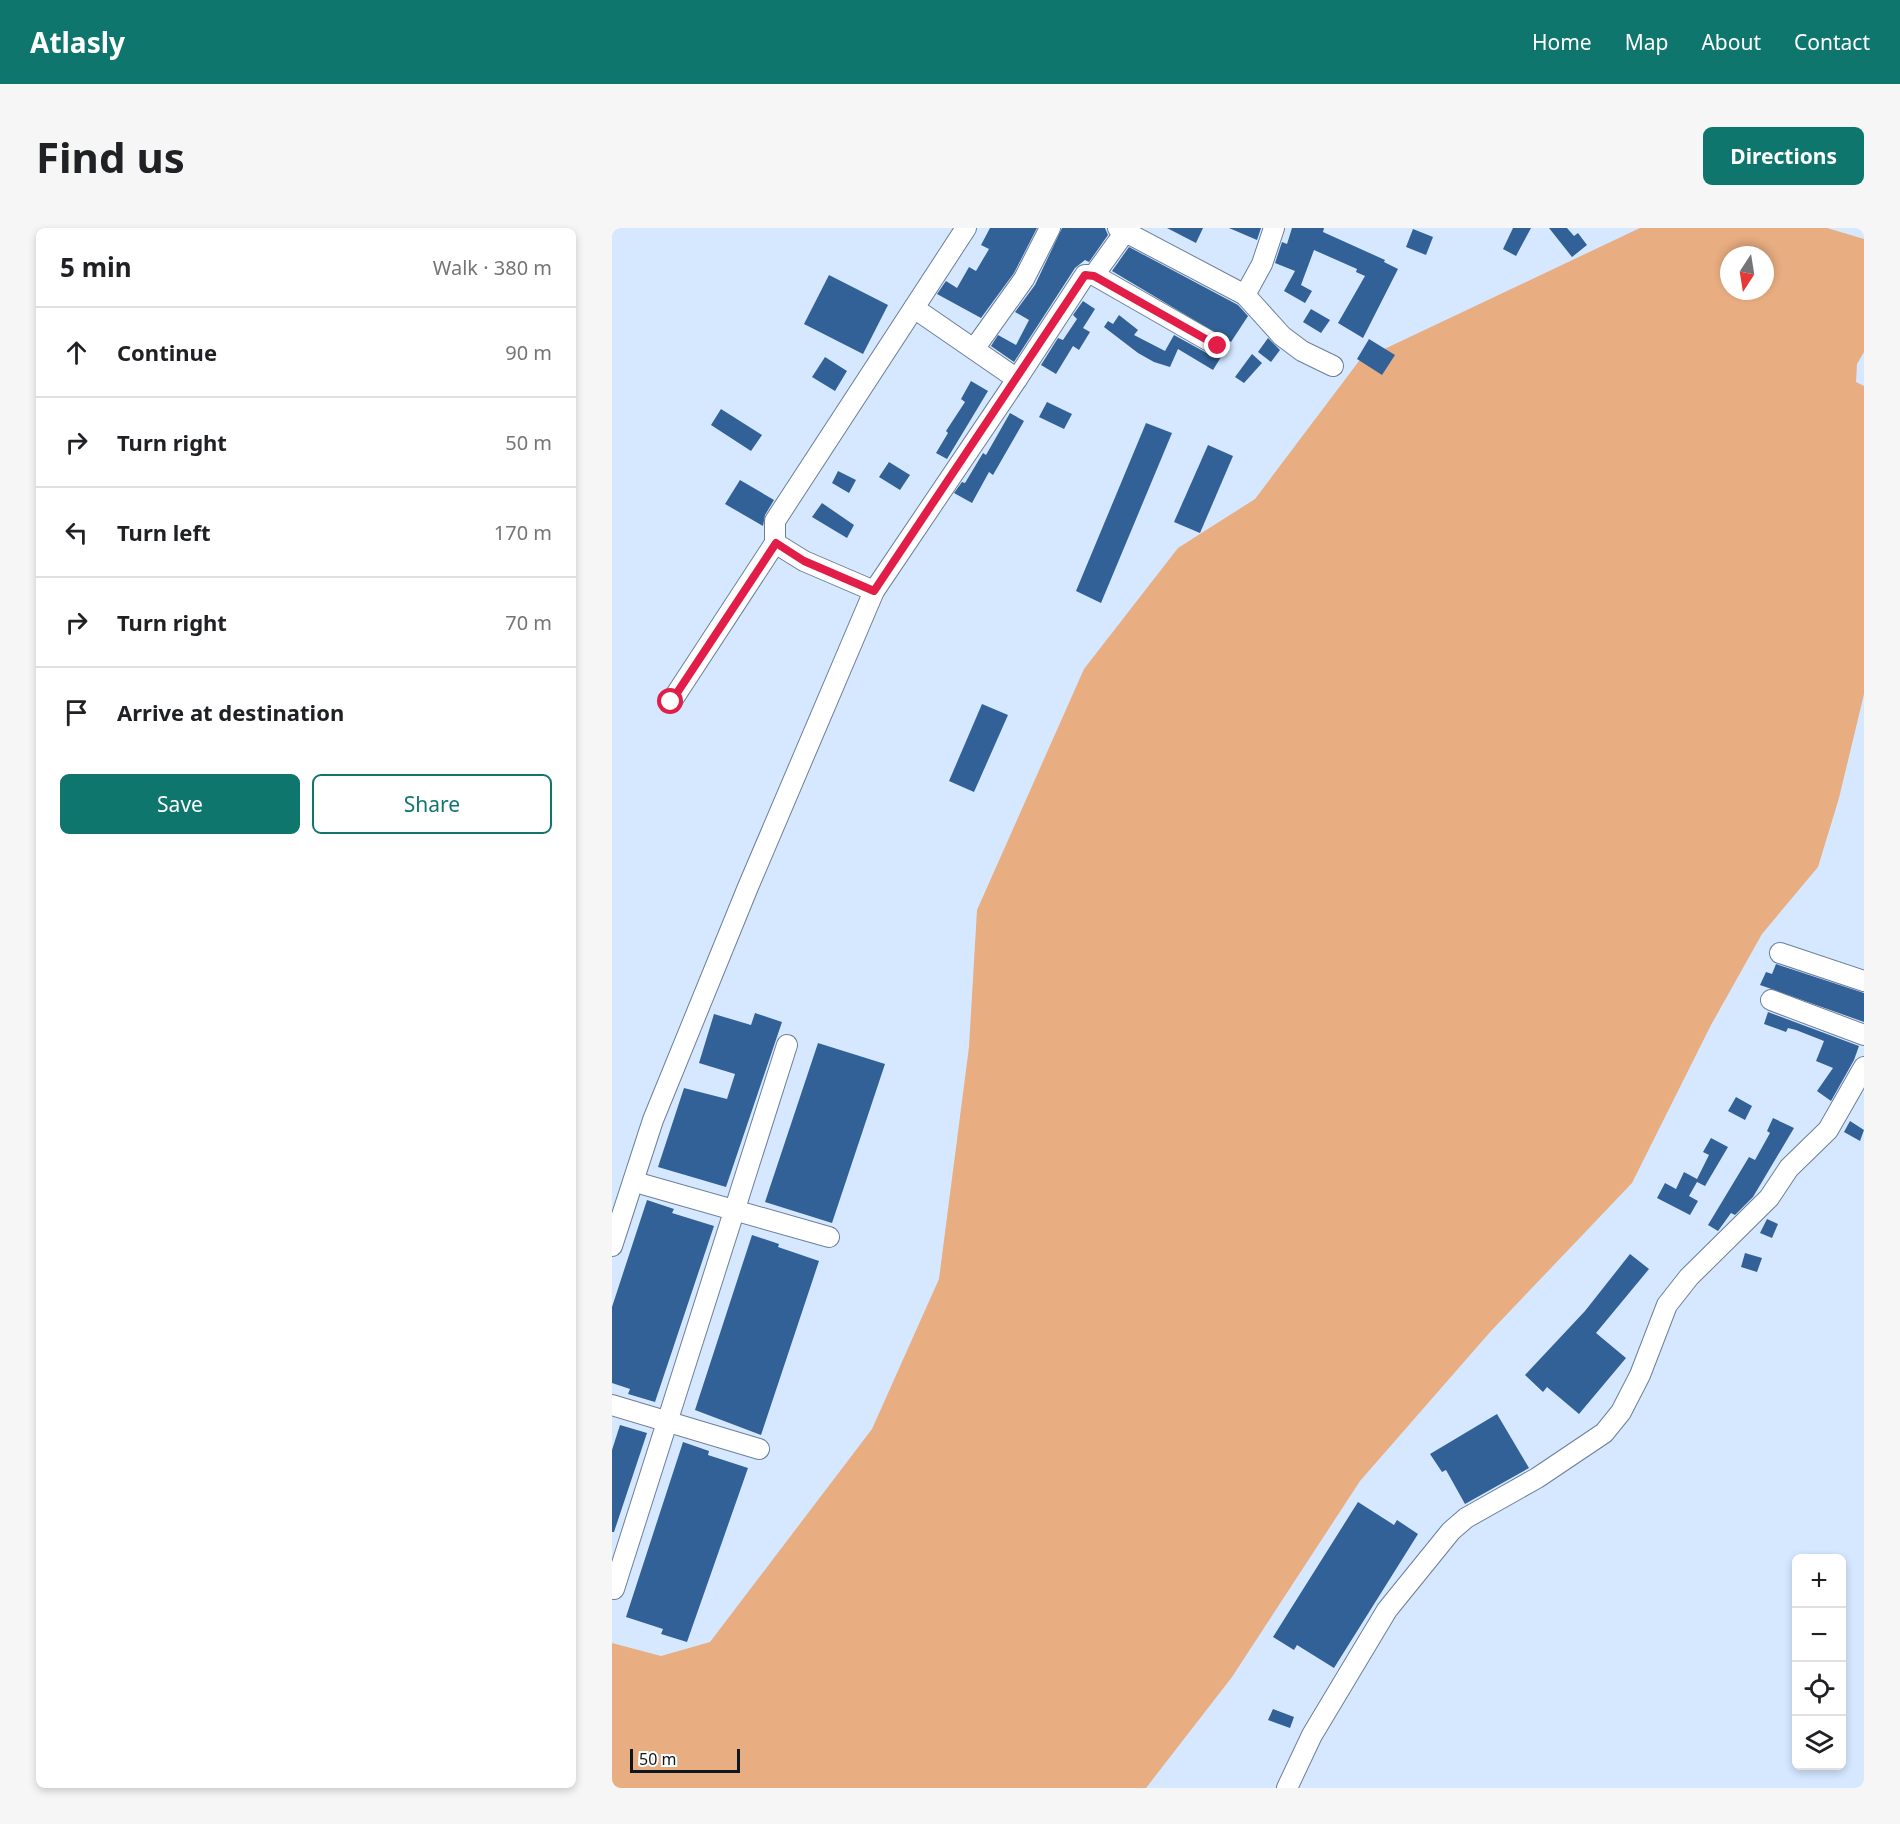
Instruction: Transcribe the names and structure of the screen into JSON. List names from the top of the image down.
{
  "scale_bar": "50 m",
  "north": "bottom",
  "page": {
    "header": "Atlasly",
    "nav": [
      "Home",
      "Map",
      "About",
      "Contact"
    ],
    "buttons": [
      "Directions",
      ["Save", "Share"]
    ],
    "title": "Find us",
    "heading": ["5 min", "Walk · 380 m"],
    "list": [
      ["Continue", "90 m"],
      ["Turn right", "50 m"],
      ["Turn left", "170 m"],
      ["Turn right", "70 m"],
      "Arrive at destination"
    ],
    "map_buttons": ["+", "−"],
    "scale": "50 m"
  }
}
